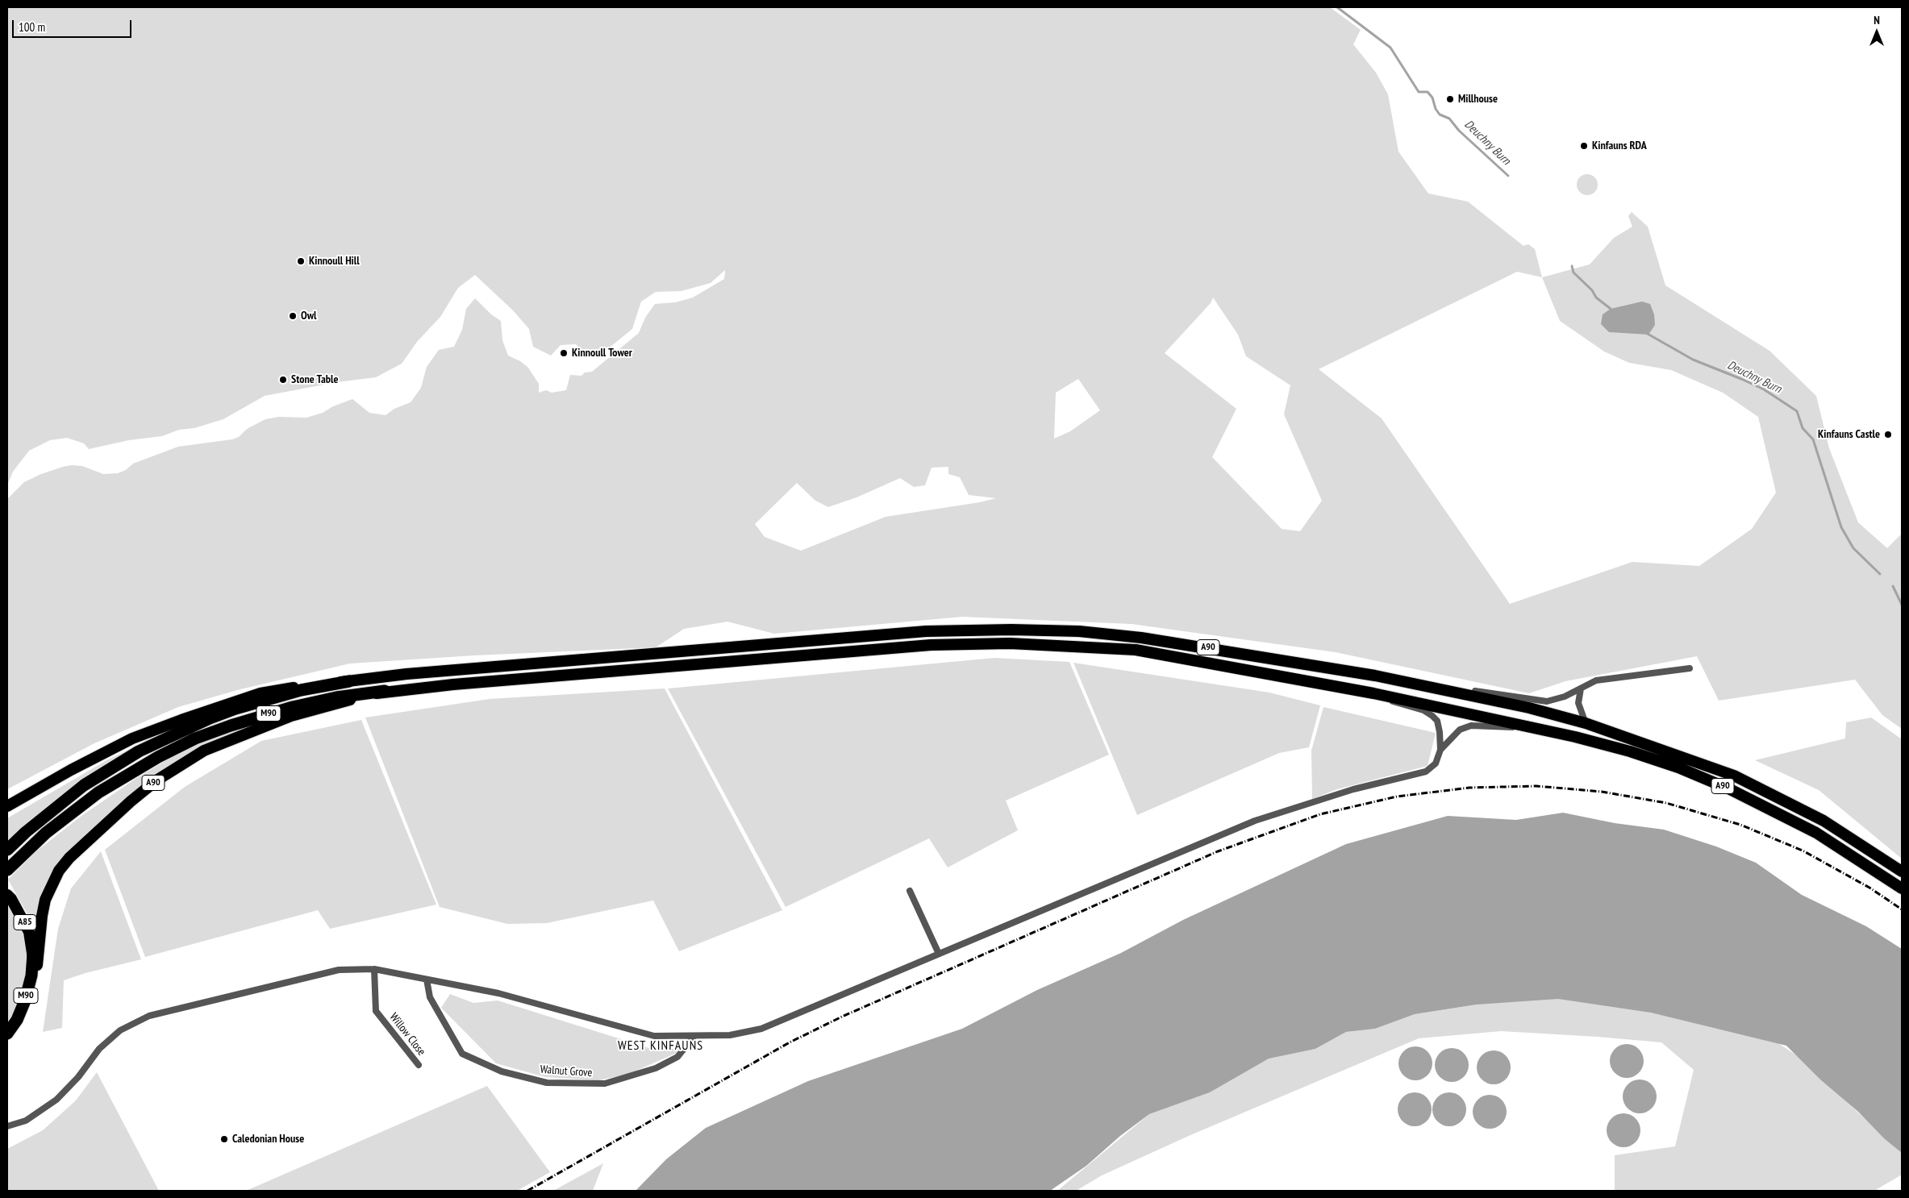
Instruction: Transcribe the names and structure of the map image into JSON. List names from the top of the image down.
{
  "streets": {
    "highway": ["A90", "M90", "A85"],
    "street": ["Willow Close", "Walnut Grove"]
  },
  "crossings": [
    ["A90", "M90"],
    ["A90", "A85"],
    ["M90", "A85"]
  ],
  "districts": ["WEST KINFAUNS"],
  "water": ["Deuchny Burn"],
  "places": [
    "Millhouse",
    "Kinfauns RDA",
    "Kinnoull Hill",
    "Owl",
    "Kinnoull Tower",
    "Stone Table",
    "Kinfauns Castle",
    "Caledonian House"
  ],
  "scale_bar": "100 m",
  "north": "top"
}
